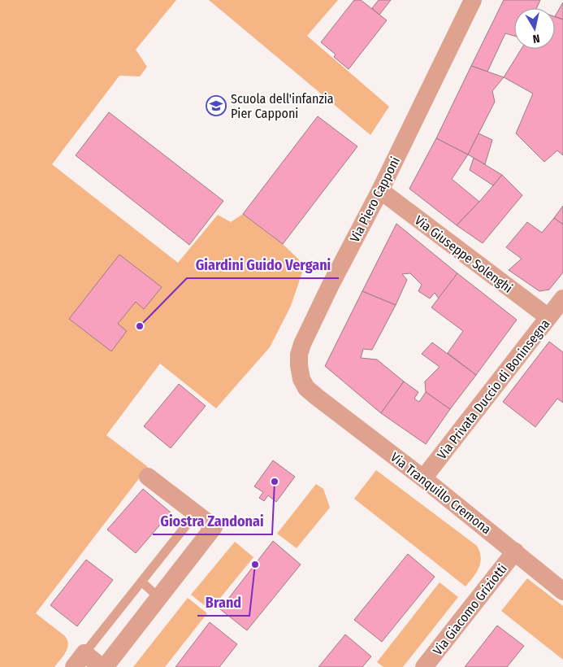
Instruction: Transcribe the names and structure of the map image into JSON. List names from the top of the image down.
{
  "streets": {
    "street": [
      "Via Piero Capponi",
      "Via Giuseppe Solenghi",
      "Via Privata Duccio di Boninsegna",
      "Via Tranquillo Cremona",
      "Via Giacomo Griziotti"
    ]
  },
  "crossings": [
    ["Via Piero Capponi", "Via Giuseppe Solenghi"],
    ["Via Piero Capponi", "Via Tranquillo Cremona"],
    ["Via Giuseppe Solenghi", "Via Privata Duccio di Boninsegna"],
    ["Via Privata Duccio di Boninsegna", "Via Tranquillo Cremona"],
    ["Via Tranquillo Cremona", "Via Giacomo Griziotti"]
  ],
  "places": {
    "school or university": ["Scuola dell'infanzia Pier Capponi"],
    "other": ["Giardini Guido Vergani", "Giostra Zandonai", "Brand"]
  },
  "north": "bottom"
}
